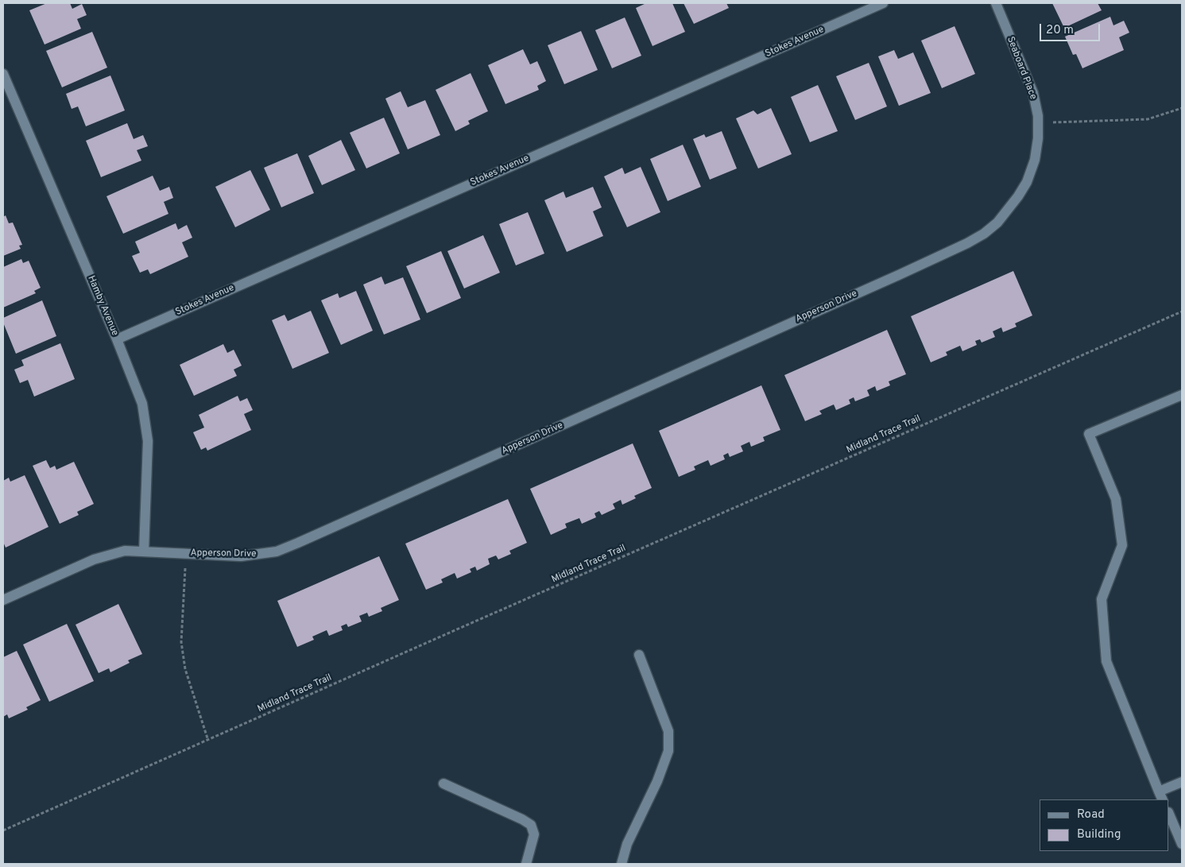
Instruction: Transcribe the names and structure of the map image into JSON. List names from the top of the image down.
{
  "streets": {
    "street": [
      "Stokes Avenue",
      "Seaboard Place",
      "Hamby Avenue",
      "Apperson Drive"
    ],
    "path": ["Midland Trace Trail"]
  },
  "crossings": [
    ["Stokes Avenue", "Hamby Avenue"],
    ["Seaboard Place", "Apperson Drive"],
    ["Hamby Avenue", "Apperson Drive"]
  ],
  "legend": ["Road", "Building"],
  "scale_bar": "20 m"
}
